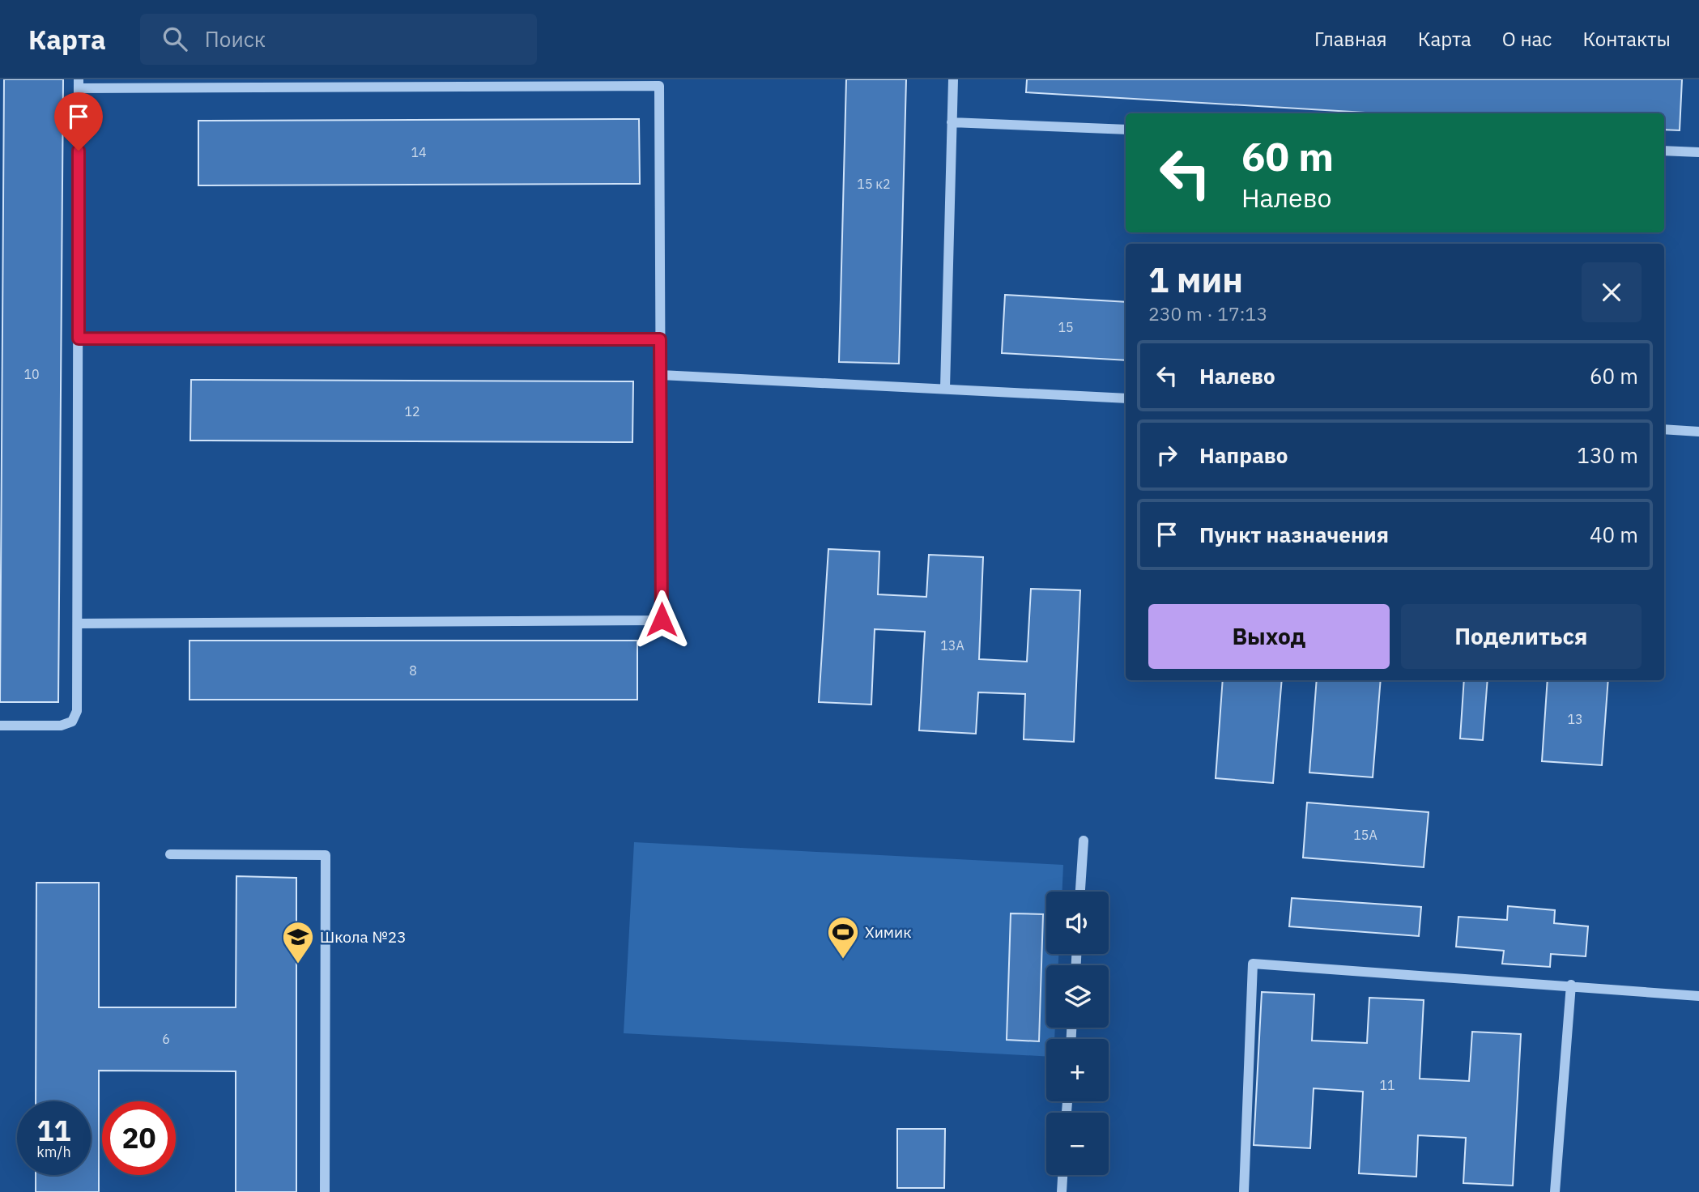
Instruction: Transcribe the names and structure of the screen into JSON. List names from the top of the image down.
{
  "places": {
    "sports": ["Химик"],
    "school or university": ["Школа №23"]
  },
  "house_numbers": [
    "14",
    "15 к2",
    "15",
    "10",
    "12",
    "13А",
    "8",
    "13",
    "15А",
    "6",
    "11"
  ],
  "page": {
    "header": "Карта",
    "search": "Поиск",
    "nav": [
      "Главная",
      "Карта",
      "О нас",
      "Контакты"
    ],
    "turn": ["60 m", "Налево"],
    "heading": ["1 мин", "230 m · 17:13"],
    "list": [
      {
        "name": "Налево",
        "value": "60 m"
      },
      {
        "name": "Направо",
        "value": "130 m"
      },
      {
        "name": "Пункт назначения",
        "value": "40 m"
      }
    ],
    "buttons": ["Выход", "Поделиться"],
    "map_buttons": ["+", "−"],
    "speed": "11 km/h",
    "limit": "20"
  }
}
